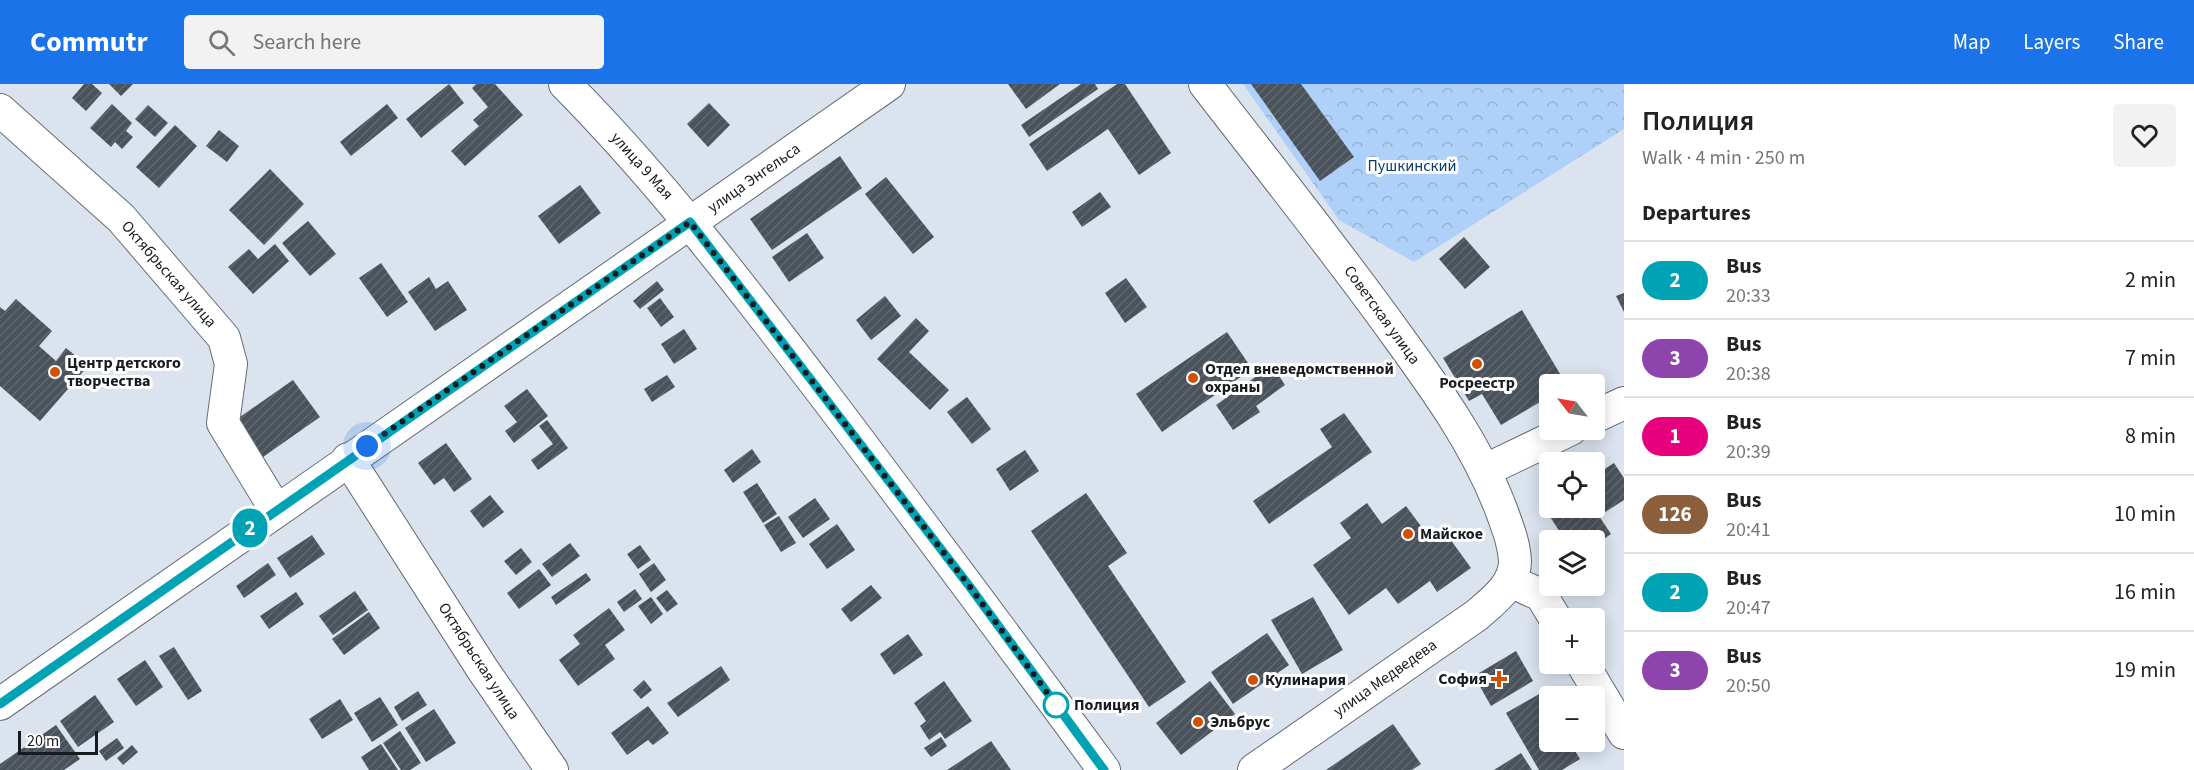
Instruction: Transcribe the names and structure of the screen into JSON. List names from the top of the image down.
{
  "streets": {
    "street": [
      "улица 9 Мая",
      "улица Энгельса",
      "Октябрьская улица",
      "Советская улица",
      "улица Медведева"
    ]
  },
  "crossings": [
    ["улица 9 Мая", "улица Энгельса"],
    ["улица Энгельса", "Октябрьская улица"],
    ["Советская улица", "улица Медведева"]
  ],
  "parks": ["Пушкинский"],
  "places": {
    "other": [
      "Росреестр",
      "Центр детского творчества",
      "Отдел вневедомственной охраны",
      "Майское",
      "Кулинария",
      "Полиция",
      "Эльбрус"
    ],
    "health": ["София"]
  },
  "lines": ["bus line 2"],
  "scale_bar": "20 m",
  "north": "top left",
  "page": {
    "header": "Commutr",
    "search": "Search here",
    "nav": ["Map", "Layers", "Share"],
    "on_map": "2",
    "heading": [
      ["Полиция", "Walk · 4 min · 250 m"],
      "Departures"
    ],
    "list": [
      {
        "mark": "2",
        "name": "Bus",
        "note": "20:33",
        "value": "2 min"
      },
      {
        "mark": "3",
        "name": "Bus",
        "note": "20:38",
        "value": "7 min"
      },
      {
        "mark": "1",
        "name": "Bus",
        "note": "20:39",
        "value": "8 min"
      },
      {
        "mark": "126",
        "name": "Bus",
        "note": "20:41",
        "value": "10 min"
      },
      {
        "mark": "2",
        "name": "Bus",
        "note": "20:47",
        "value": "16 min"
      },
      {
        "mark": "3",
        "name": "Bus",
        "note": "20:50",
        "value": "19 min"
      }
    ],
    "map_buttons": ["+", "−"],
    "scale": "20 m"
  }
}
